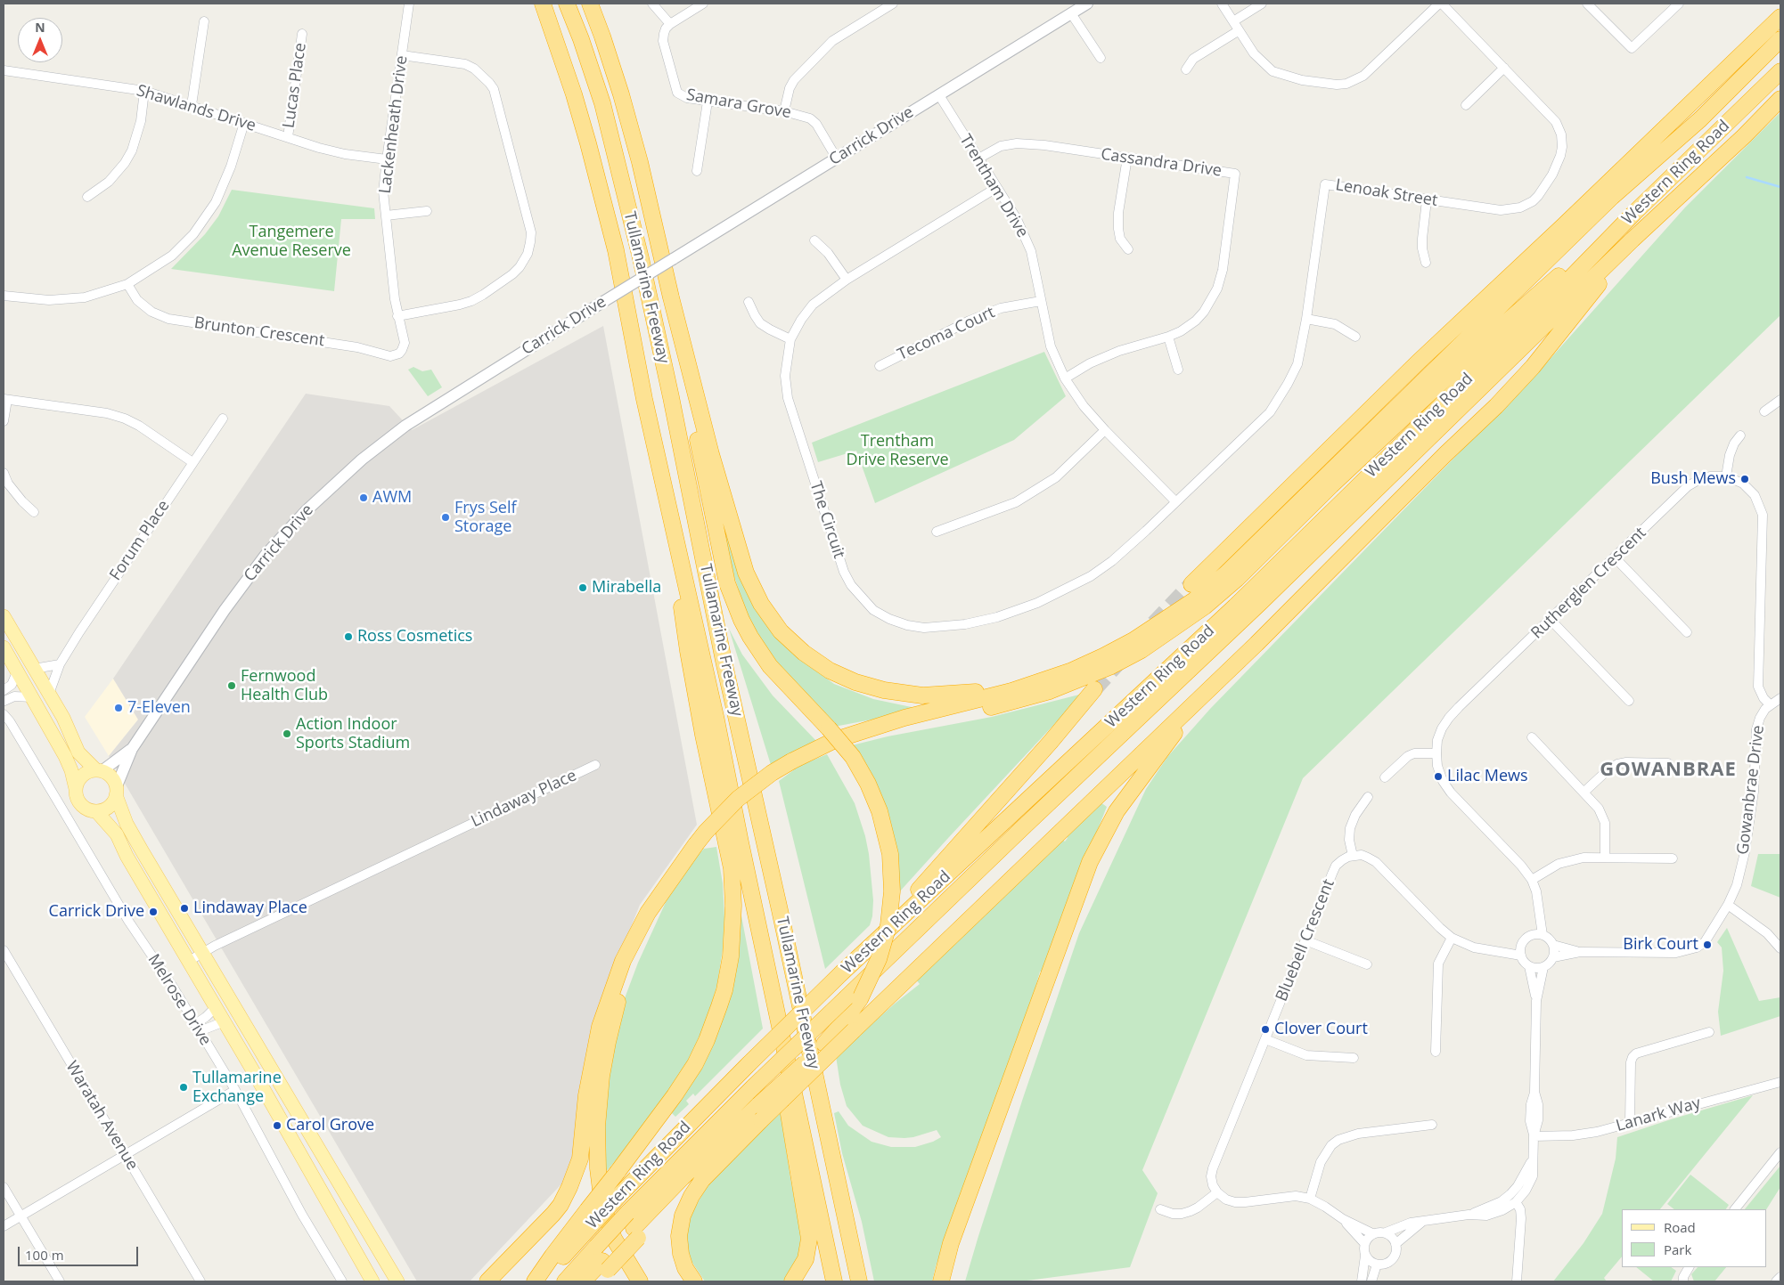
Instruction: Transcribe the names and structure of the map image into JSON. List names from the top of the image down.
{
  "streets": {
    "highway": ["Western Ring Road", "Tullamarine Freeway"],
    "main road": ["Melrose Drive"],
    "street": [
      "Lucas Place",
      "Samara Grove",
      "Shawlands Drive",
      "Lackenheath Drive",
      "Carrick Drive",
      "Cassandra Drive",
      "Trentham Drive",
      "Lenoak Street",
      "Brunton Crescent",
      "Tecoma Court",
      "The Circuit",
      "Forum Place",
      "Rutherglen Crescent",
      "Gowanbrae Drive",
      "Lindaway Place",
      "Bluebell Crescent",
      "Lanark Way",
      "Waratah Avenue"
    ]
  },
  "crossings": [
    ["Lucas Place", "Shawlands Drive"],
    ["Samara Grove", "Carrick Drive"],
    ["Shawlands Drive", "Lackenheath Drive"],
    ["Lackenheath Drive", "Brunton Crescent"],
    ["Carrick Drive", "Trentham Drive"],
    ["Carrick Drive", "Melrose Drive"],
    ["Cassandra Drive", "Trentham Drive"],
    ["Trentham Drive", "Lenoak Street"],
    ["Trentham Drive", "Tecoma Court"],
    ["Trentham Drive", "The Circuit"],
    ["Lenoak Street", "The Circuit"],
    ["Rutherglen Crescent", "Gowanbrae Drive"],
    ["Lindaway Place", "Melrose Drive"]
  ],
  "districts": ["GOWANBRAE"],
  "parks": ["Tangemere Avenue Reserve", "Trentham Drive Reserve"],
  "places": [
    "Bush Mews",
    "AWM",
    "Frys Self Storage",
    "Mirabella",
    "Ross Cosmetics",
    "Fernwood Health Club",
    "7-Eleven",
    "Action Indoor Sports Stadium",
    "Lilac Mews",
    "Lindaway Place",
    "Carrick Drive",
    "Birk Court",
    "Clover Court",
    "Tullamarine Exchange",
    "Carol Grove"
  ],
  "legend": ["Road", "Park"],
  "scale_bar": "100 m",
  "north": "top"
}
